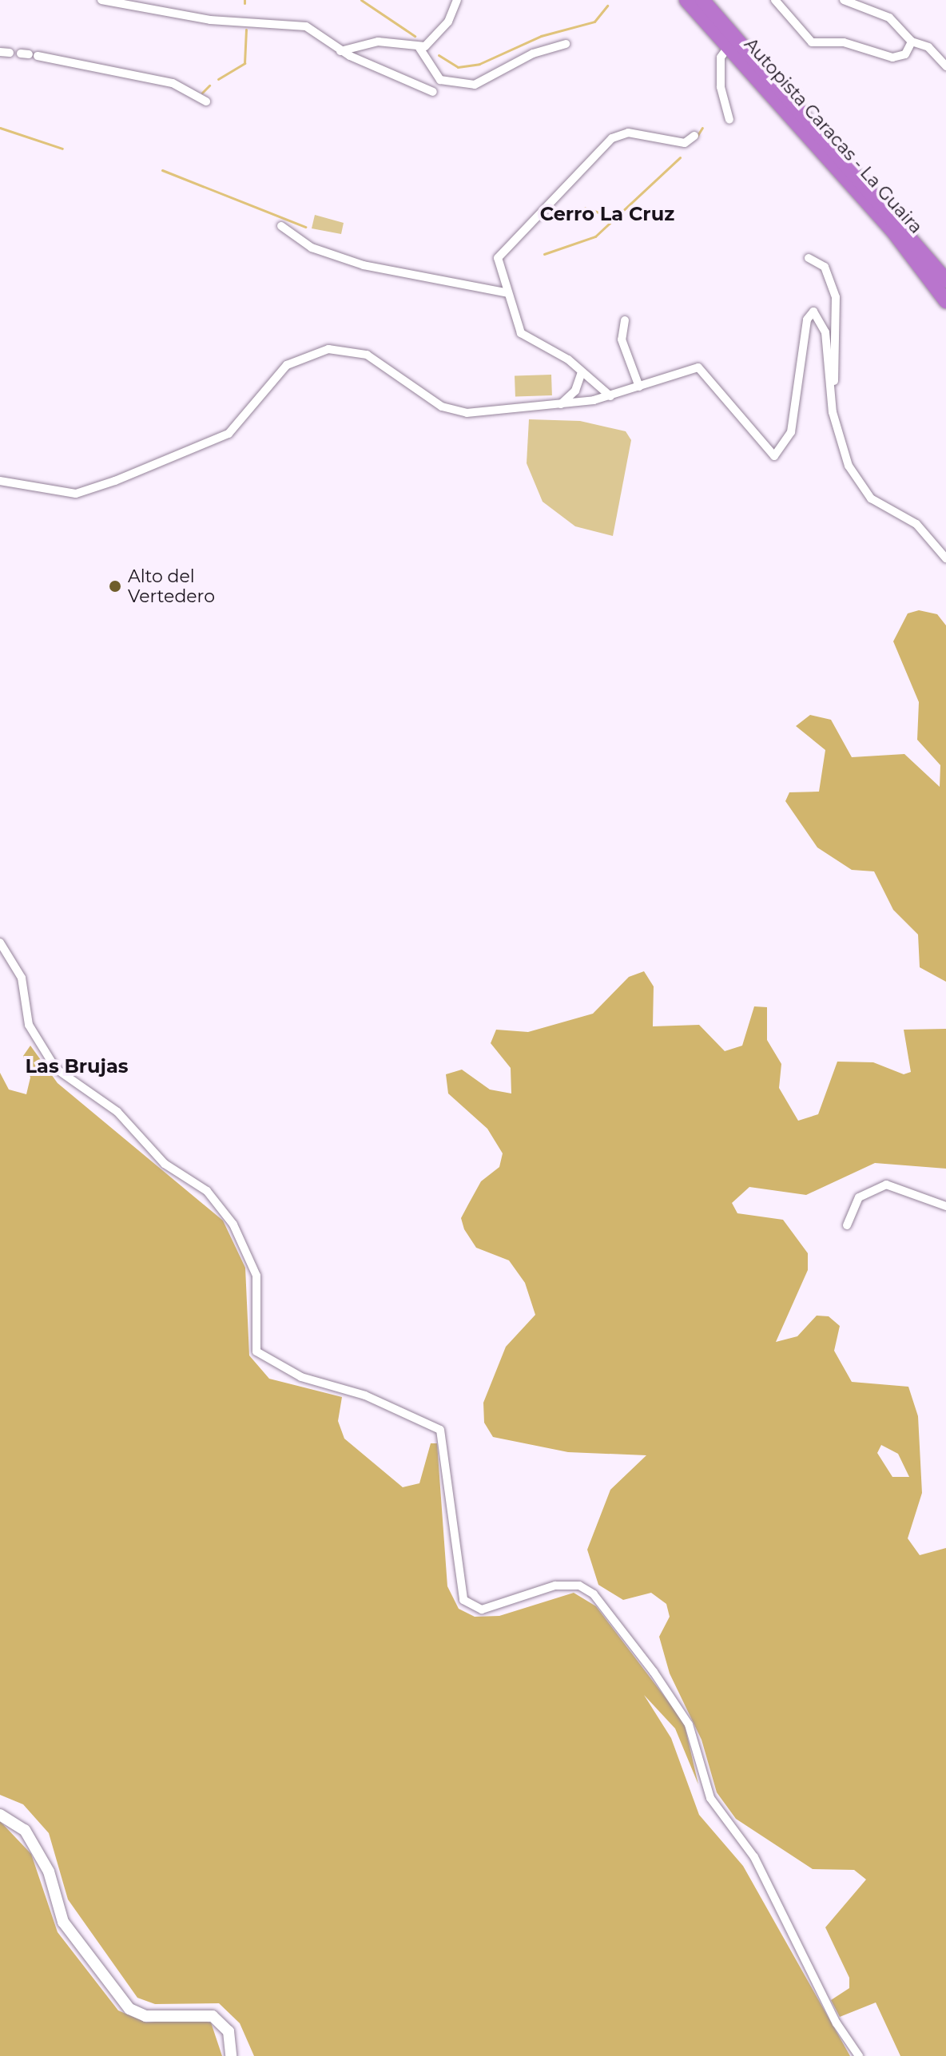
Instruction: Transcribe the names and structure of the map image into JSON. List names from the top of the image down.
{
  "streets": {
    "highway": ["Autopista Caracas - La Guaira"]
  },
  "districts": ["Cerro La Cruz", "Las Brujas"],
  "places": ["Alto del Vertedero"]
}
